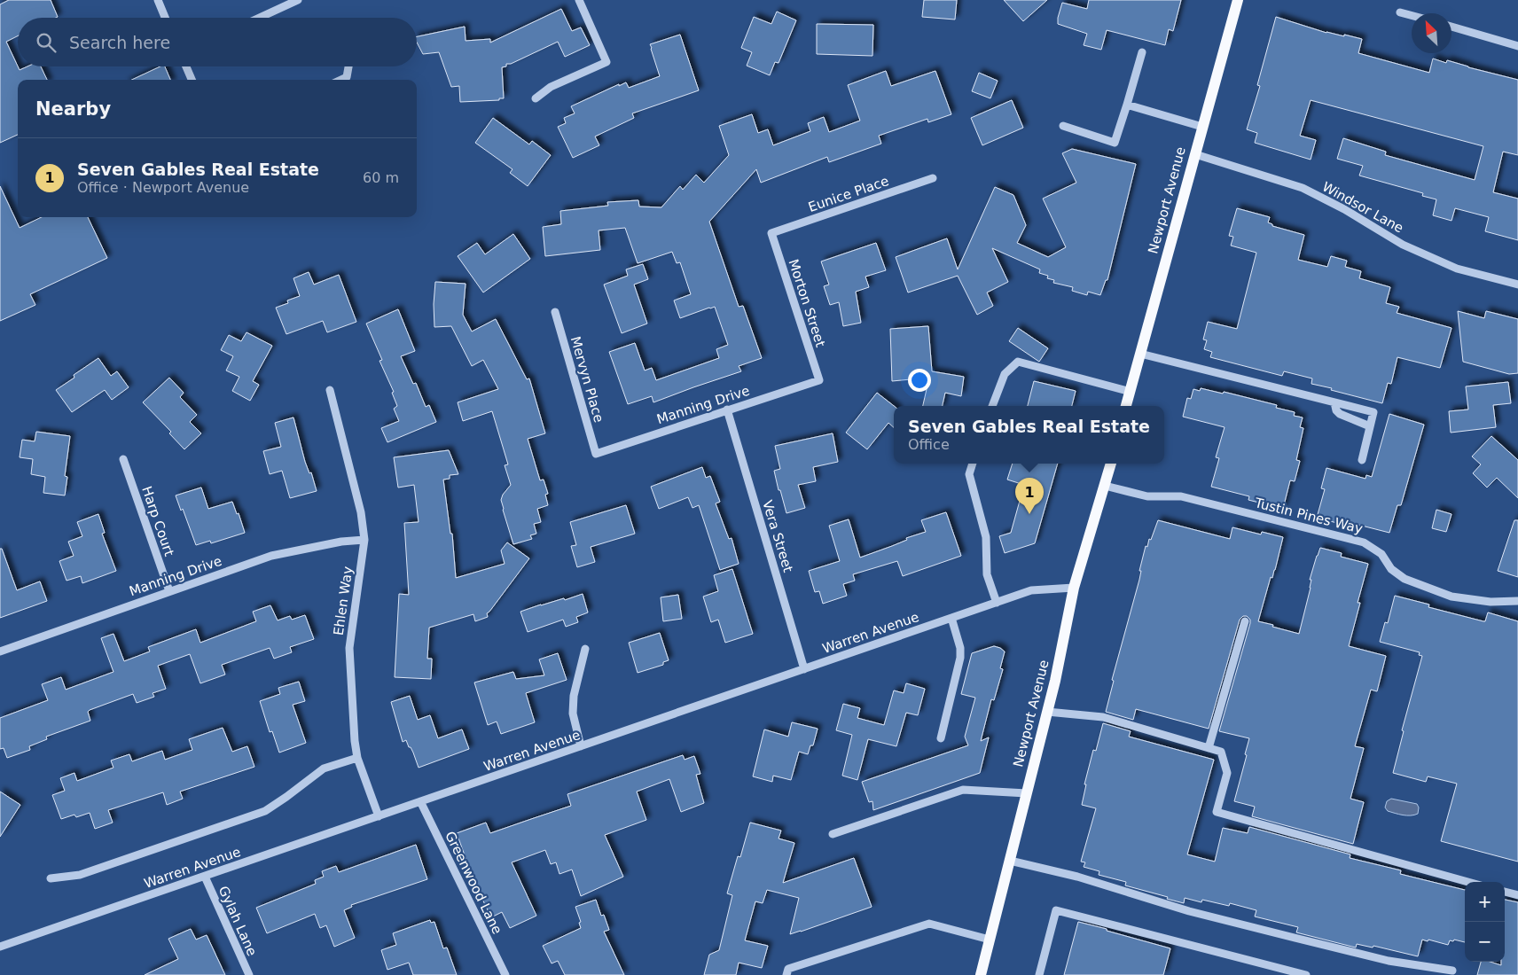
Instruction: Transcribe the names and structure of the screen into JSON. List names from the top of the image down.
{
  "streets": {
    "main road": ["Newport Avenue"],
    "street": [
      "Eunice Place",
      "Windsor Lane",
      "Morton Street",
      "Mervyn Place",
      "Manning Drive",
      "Tustin Pines Way",
      "Harp Court",
      "Vera Street",
      "Ehlen Way",
      "Warren Avenue",
      "Greenwood Lane",
      "Gylah Lane"
    ]
  },
  "crossings": [
    ["Eunice Place", "Morton Street"],
    ["Newport Avenue", "Windsor Lane"],
    ["Newport Avenue", "Tustin Pines Way"],
    ["Newport Avenue", "Warren Avenue"],
    ["Morton Street", "Manning Drive"],
    ["Mervyn Place", "Manning Drive"],
    ["Manning Drive", "Harp Court"],
    ["Manning Drive", "Vera Street"],
    ["Manning Drive", "Ehlen Way"],
    ["Vera Street", "Warren Avenue"],
    ["Ehlen Way", "Warren Avenue"],
    ["Warren Avenue", "Greenwood Lane"],
    ["Warren Avenue", "Gylah Lane"]
  ],
  "north": "top left",
  "page": {
    "search": "Search here",
    "heading": "Nearby",
    "list": [
      {
        "mark": "1",
        "name": "Seven Gables Real Estate",
        "note": "Office · Newport Avenue",
        "value": "60 m"
      }
    ],
    "popup": ["Seven Gables Real Estate", "Office"],
    "pins": "1",
    "map_buttons": ["+", "−"]
  }
}
